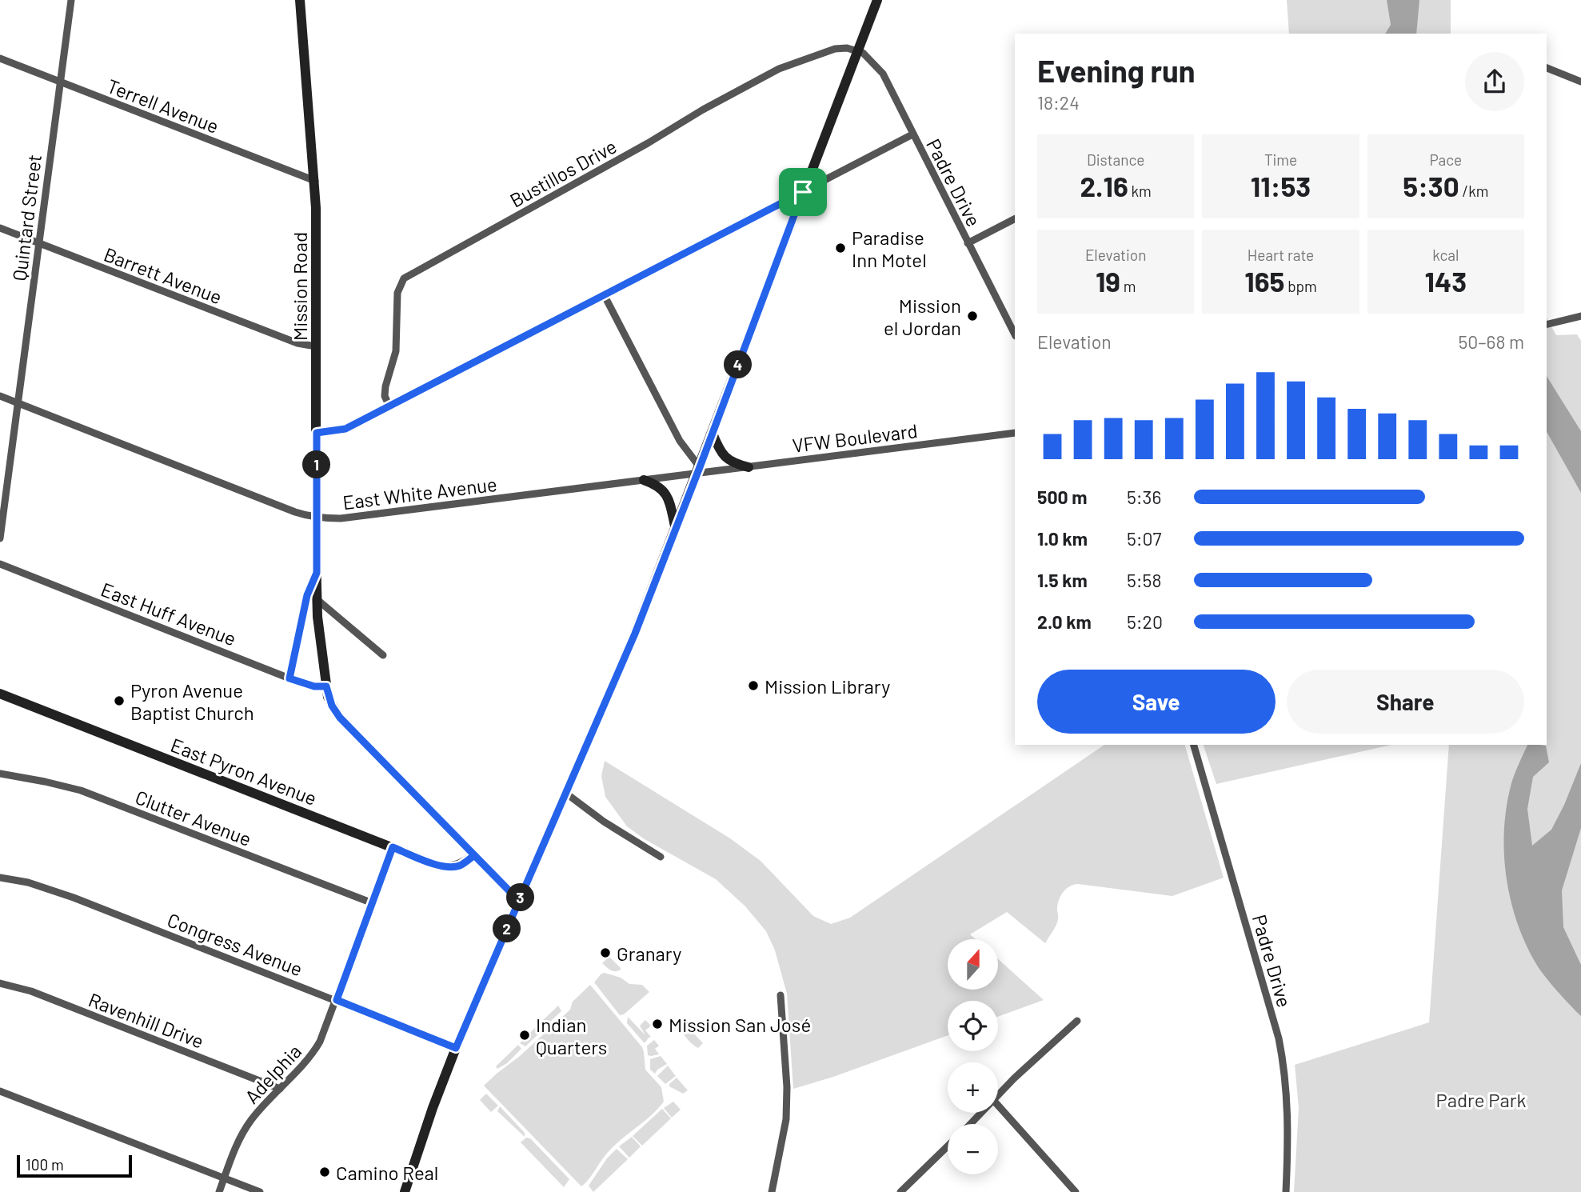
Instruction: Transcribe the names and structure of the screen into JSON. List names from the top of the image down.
{
  "streets": {
    "street": [
      "Terrell Avenue",
      "Bustillos Drive",
      "Padre Drive",
      "Quintard Street",
      "Barrett Avenue",
      "Mission Road",
      "VFW Boulevard",
      "East White Avenue",
      "East Huff Avenue",
      "East Pyron Avenue",
      "Clutter Avenue",
      "Congress Avenue",
      "Ravenhill Drive",
      "Adelphia"
    ]
  },
  "crossings": [
    ["Terrell Avenue", "Quintard Street"],
    ["Terrell Avenue", "Mission Road"],
    ["Bustillos Drive", "Padre Drive"],
    ["Quintard Street", "Barrett Avenue"],
    ["Quintard Street", "East White Avenue"],
    ["Barrett Avenue", "Mission Road"],
    ["Mission Road", "East White Avenue"],
    ["Mission Road", "East Huff Avenue"],
    ["Mission Road", "East Pyron Avenue"],
    ["VFW Boulevard", "East White Avenue"],
    ["East Pyron Avenue", "Adelphia"],
    ["Clutter Avenue", "Adelphia"],
    ["Congress Avenue", "Adelphia"],
    ["Ravenhill Drive", "Adelphia"]
  ],
  "parks": ["Padre Park"],
  "places": [
    "Paradise Inn Motel",
    "Mission el Jordan",
    "Mission Library",
    "Pyron Avenue Baptist Church",
    "Granary",
    "Mission San José",
    "Indian Quarters",
    "Camino Real"
  ],
  "scale_bar": "100 m",
  "north": "top",
  "page": {
    "heading": ["Evening run", "18:24"],
    "stats": [
      ["Distance", "2.16 km"],
      ["Time", "11:53"],
      ["Pace", "5:30 /km"],
      ["Elevation", "19 m"],
      ["Heart rate", "165 bpm"],
      ["kcal", "143"]
    ],
    "chart": ["Elevation", "50–68 m"],
    "pins": [
      "4",
      "1",
      "3",
      "2"
    ],
    "list": [
      {
        "name": "500 m",
        "note": "5:36"
      },
      {
        "name": "1.0 km",
        "note": "5:07"
      },
      {
        "name": "1.5 km",
        "note": "5:58"
      },
      {
        "name": "2.0 km",
        "note": "5:20"
      }
    ],
    "buttons": ["Save", "Share"],
    "map_buttons": ["+", "−"],
    "scale": "100 m"
  }
}
